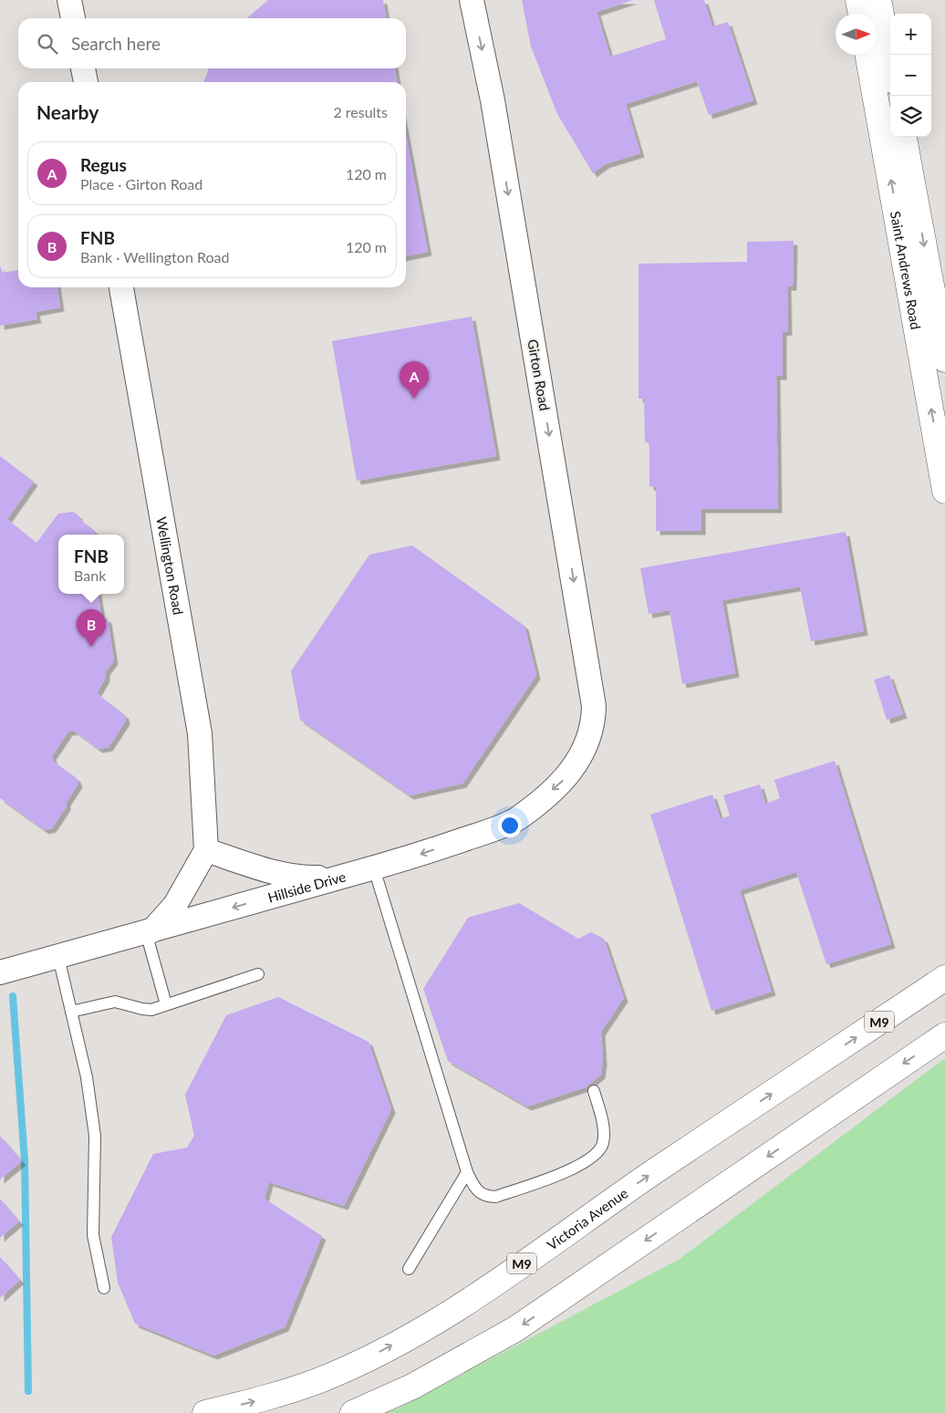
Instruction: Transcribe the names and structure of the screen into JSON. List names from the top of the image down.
{
  "streets": {
    "main road": ["Saint Andrews Road", "M9", "Victoria Avenue"],
    "street": ["Girton Road", "Wellington Road", "Hillside Drive"]
  },
  "crossings": [
    ["Girton Road", "Hillside Drive"]
  ],
  "one_way": ["Girton Road", "Hillside Drive"],
  "north": "right",
  "page": {
    "map_buttons": ["+", "−"],
    "search": "Search here",
    "heading": ["Nearby", "2 results"],
    "list": [
      {
        "mark": "A",
        "name": "Regus",
        "note": "Place · Girton Road",
        "value": "120 m"
      },
      {
        "mark": "B",
        "name": "FNB",
        "note": "Bank · Wellington Road",
        "value": "120 m"
      }
    ],
    "pins": ["A", "B"],
    "popup": ["FNB", "Bank"]
  }
}
